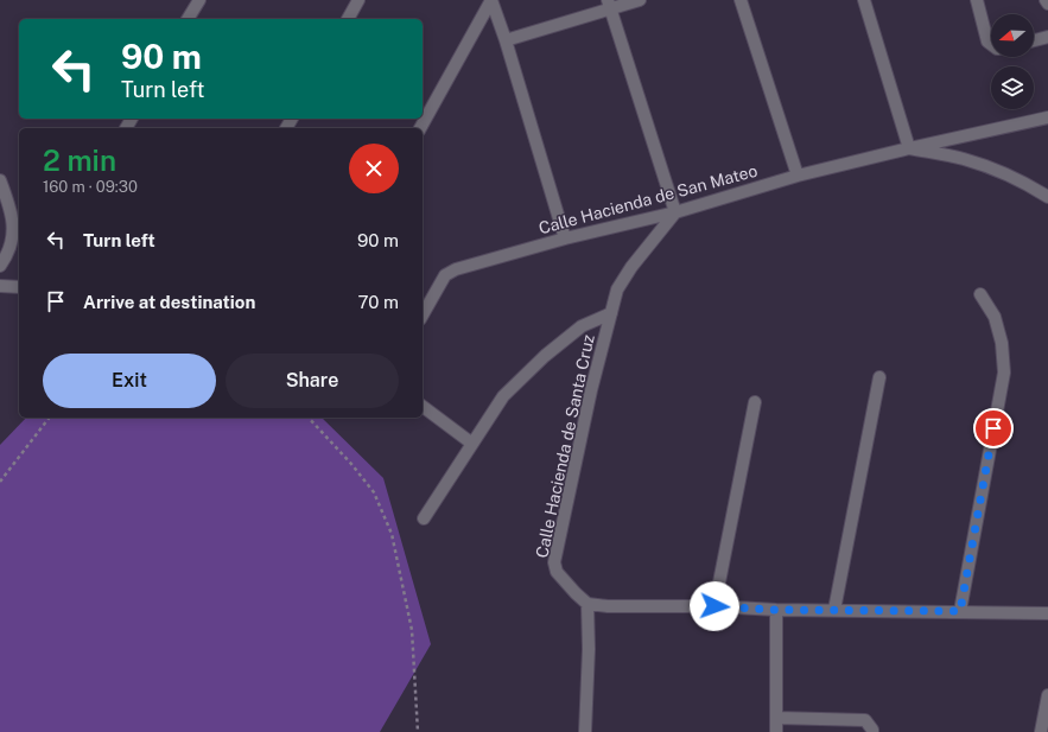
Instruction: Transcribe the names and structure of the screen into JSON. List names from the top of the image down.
{
  "streets": {
    "street": ["Calle Hacienda de San Mateo", "Calle Hacienda de Santa Cruz"]
  },
  "crossings": [
    ["Calle Hacienda de San Mateo", "Calle Hacienda de Santa Cruz"]
  ],
  "north": "left",
  "page": {
    "turn": ["90 m", "Turn left"],
    "heading": ["2 min", "160 m · 09:30"],
    "list": [
      {
        "name": "Turn left",
        "value": "90 m"
      },
      {
        "name": "Arrive at destination",
        "value": "70 m"
      }
    ],
    "buttons": ["Exit", "Share"]
  }
}
